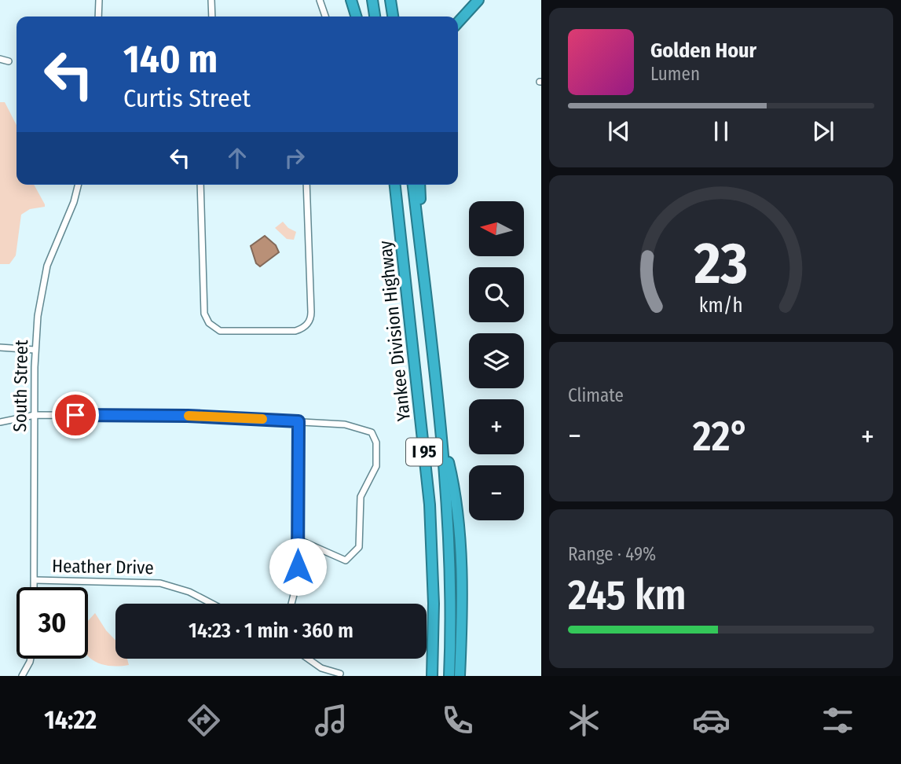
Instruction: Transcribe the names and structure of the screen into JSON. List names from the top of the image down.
{
  "streets": {
    "highway": ["Yankee Division Highway", "I 95"],
    "street": ["South Street", "Heather Drive"]
  },
  "crossings": [
    ["South Street", "Heather Drive"]
  ],
  "north": "left",
  "page": {
    "turn": ["140 m", "Curtis Street"],
    "song": ["Golden Hour", "Lumen"],
    "map_buttons": ["+", "−"],
    "tile": [
      "Climate",
      ["Range · 49%", "245 km"]
    ],
    "heat": ["−", "22°", "+"],
    "limit": "30",
    "trip": "14:23 · 1 min · 360 m",
    "tabs": "14:22",
    "gauge": ["23", "km/h"]
  }
}
